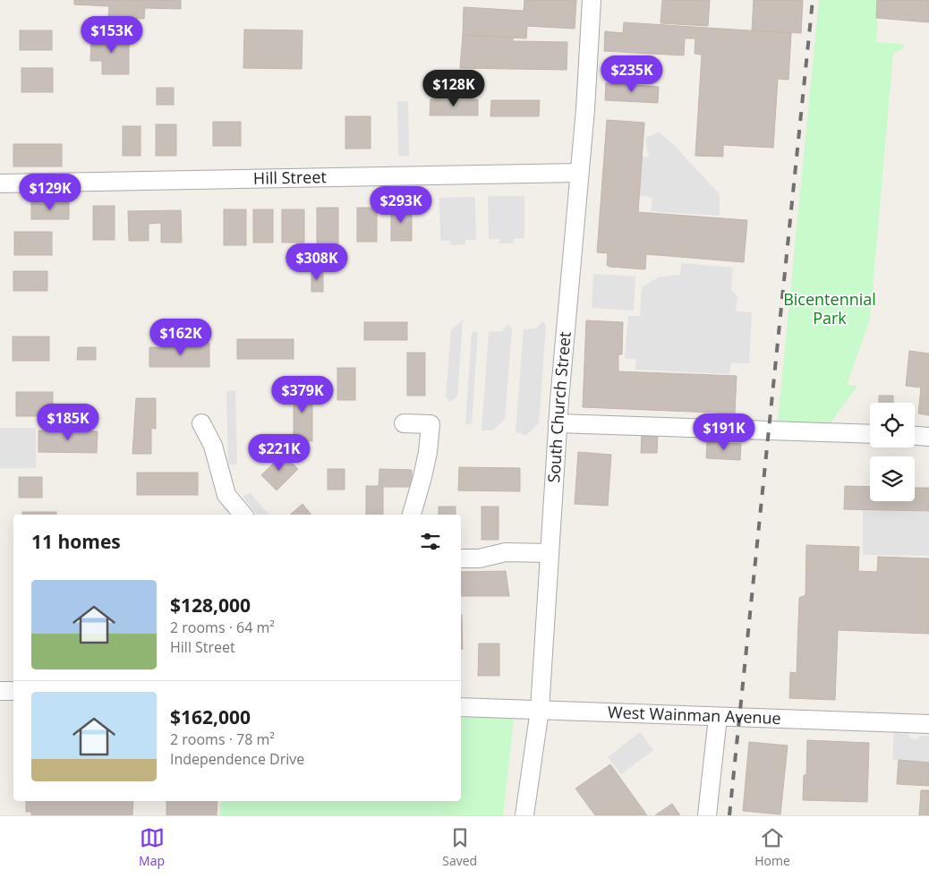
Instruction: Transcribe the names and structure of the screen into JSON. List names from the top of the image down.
{
  "streets": {
    "street": ["Hill Street", "South Church Street", "West Wainman Avenue"]
  },
  "crossings": [
    ["Hill Street", "South Church Street"],
    ["South Church Street", "West Wainman Avenue"]
  ],
  "parks": ["Bicentennial Park"],
  "page": {
    "price": [
      "$153K",
      "$235K",
      "$128K",
      "$129K",
      "$293K",
      "$308K",
      "$162K",
      "$379K",
      "$185K",
      "$191K",
      "$221K"
    ],
    "heading": "11 homes",
    "list": [
      {
        "name": "$128,000",
        "note": "2 rooms · 64 m² · Hill Street"
      },
      {
        "name": "$162,000",
        "note": "2 rooms · 78 m² · Independence Drive"
      }
    ],
    "tabs": ["Map", "Saved", "Home"]
  }
}
